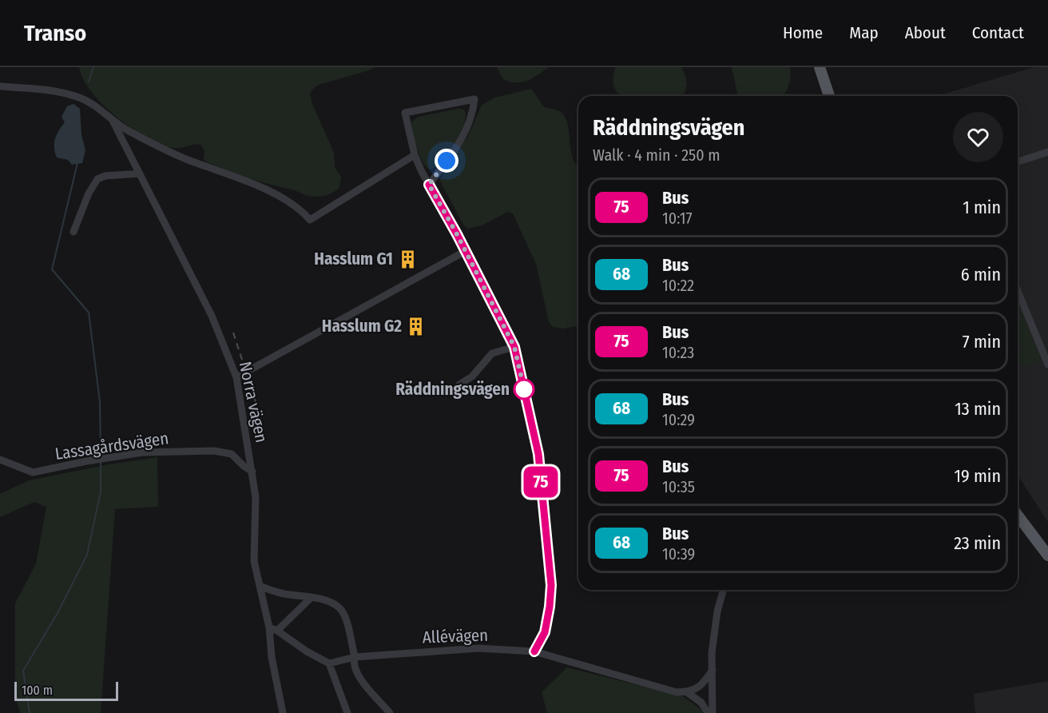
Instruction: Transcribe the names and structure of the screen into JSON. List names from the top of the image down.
{
  "streets": {
    "street": ["Norra vägen", "Lassagårdsvägen", "Allévägen"]
  },
  "crossings": [
    ["Norra vägen", "Lassagårdsvägen"]
  ],
  "places": {
    "building": ["Hasslum G1", "Hasslum G2"],
    "other": ["Räddningsvägen"]
  },
  "lines": ["bus line 75"],
  "scale_bar": "100 m",
  "page": {
    "header": "Transo",
    "nav": [
      "Home",
      "Map",
      "About",
      "Contact"
    ],
    "on_map": "75",
    "heading": ["Räddningsvägen", "Walk · 4 min · 250 m"],
    "list": [
      {
        "mark": "75",
        "name": "Bus",
        "note": "10:17",
        "value": "1 min"
      },
      {
        "mark": "68",
        "name": "Bus",
        "note": "10:22",
        "value": "6 min"
      },
      {
        "mark": "75",
        "name": "Bus",
        "note": "10:23",
        "value": "7 min"
      },
      {
        "mark": "68",
        "name": "Bus",
        "note": "10:29",
        "value": "13 min"
      },
      {
        "mark": "75",
        "name": "Bus",
        "note": "10:35",
        "value": "19 min"
      },
      {
        "mark": "68",
        "name": "Bus",
        "note": "10:39",
        "value": "23 min"
      }
    ],
    "scale": "100 m"
  }
}
